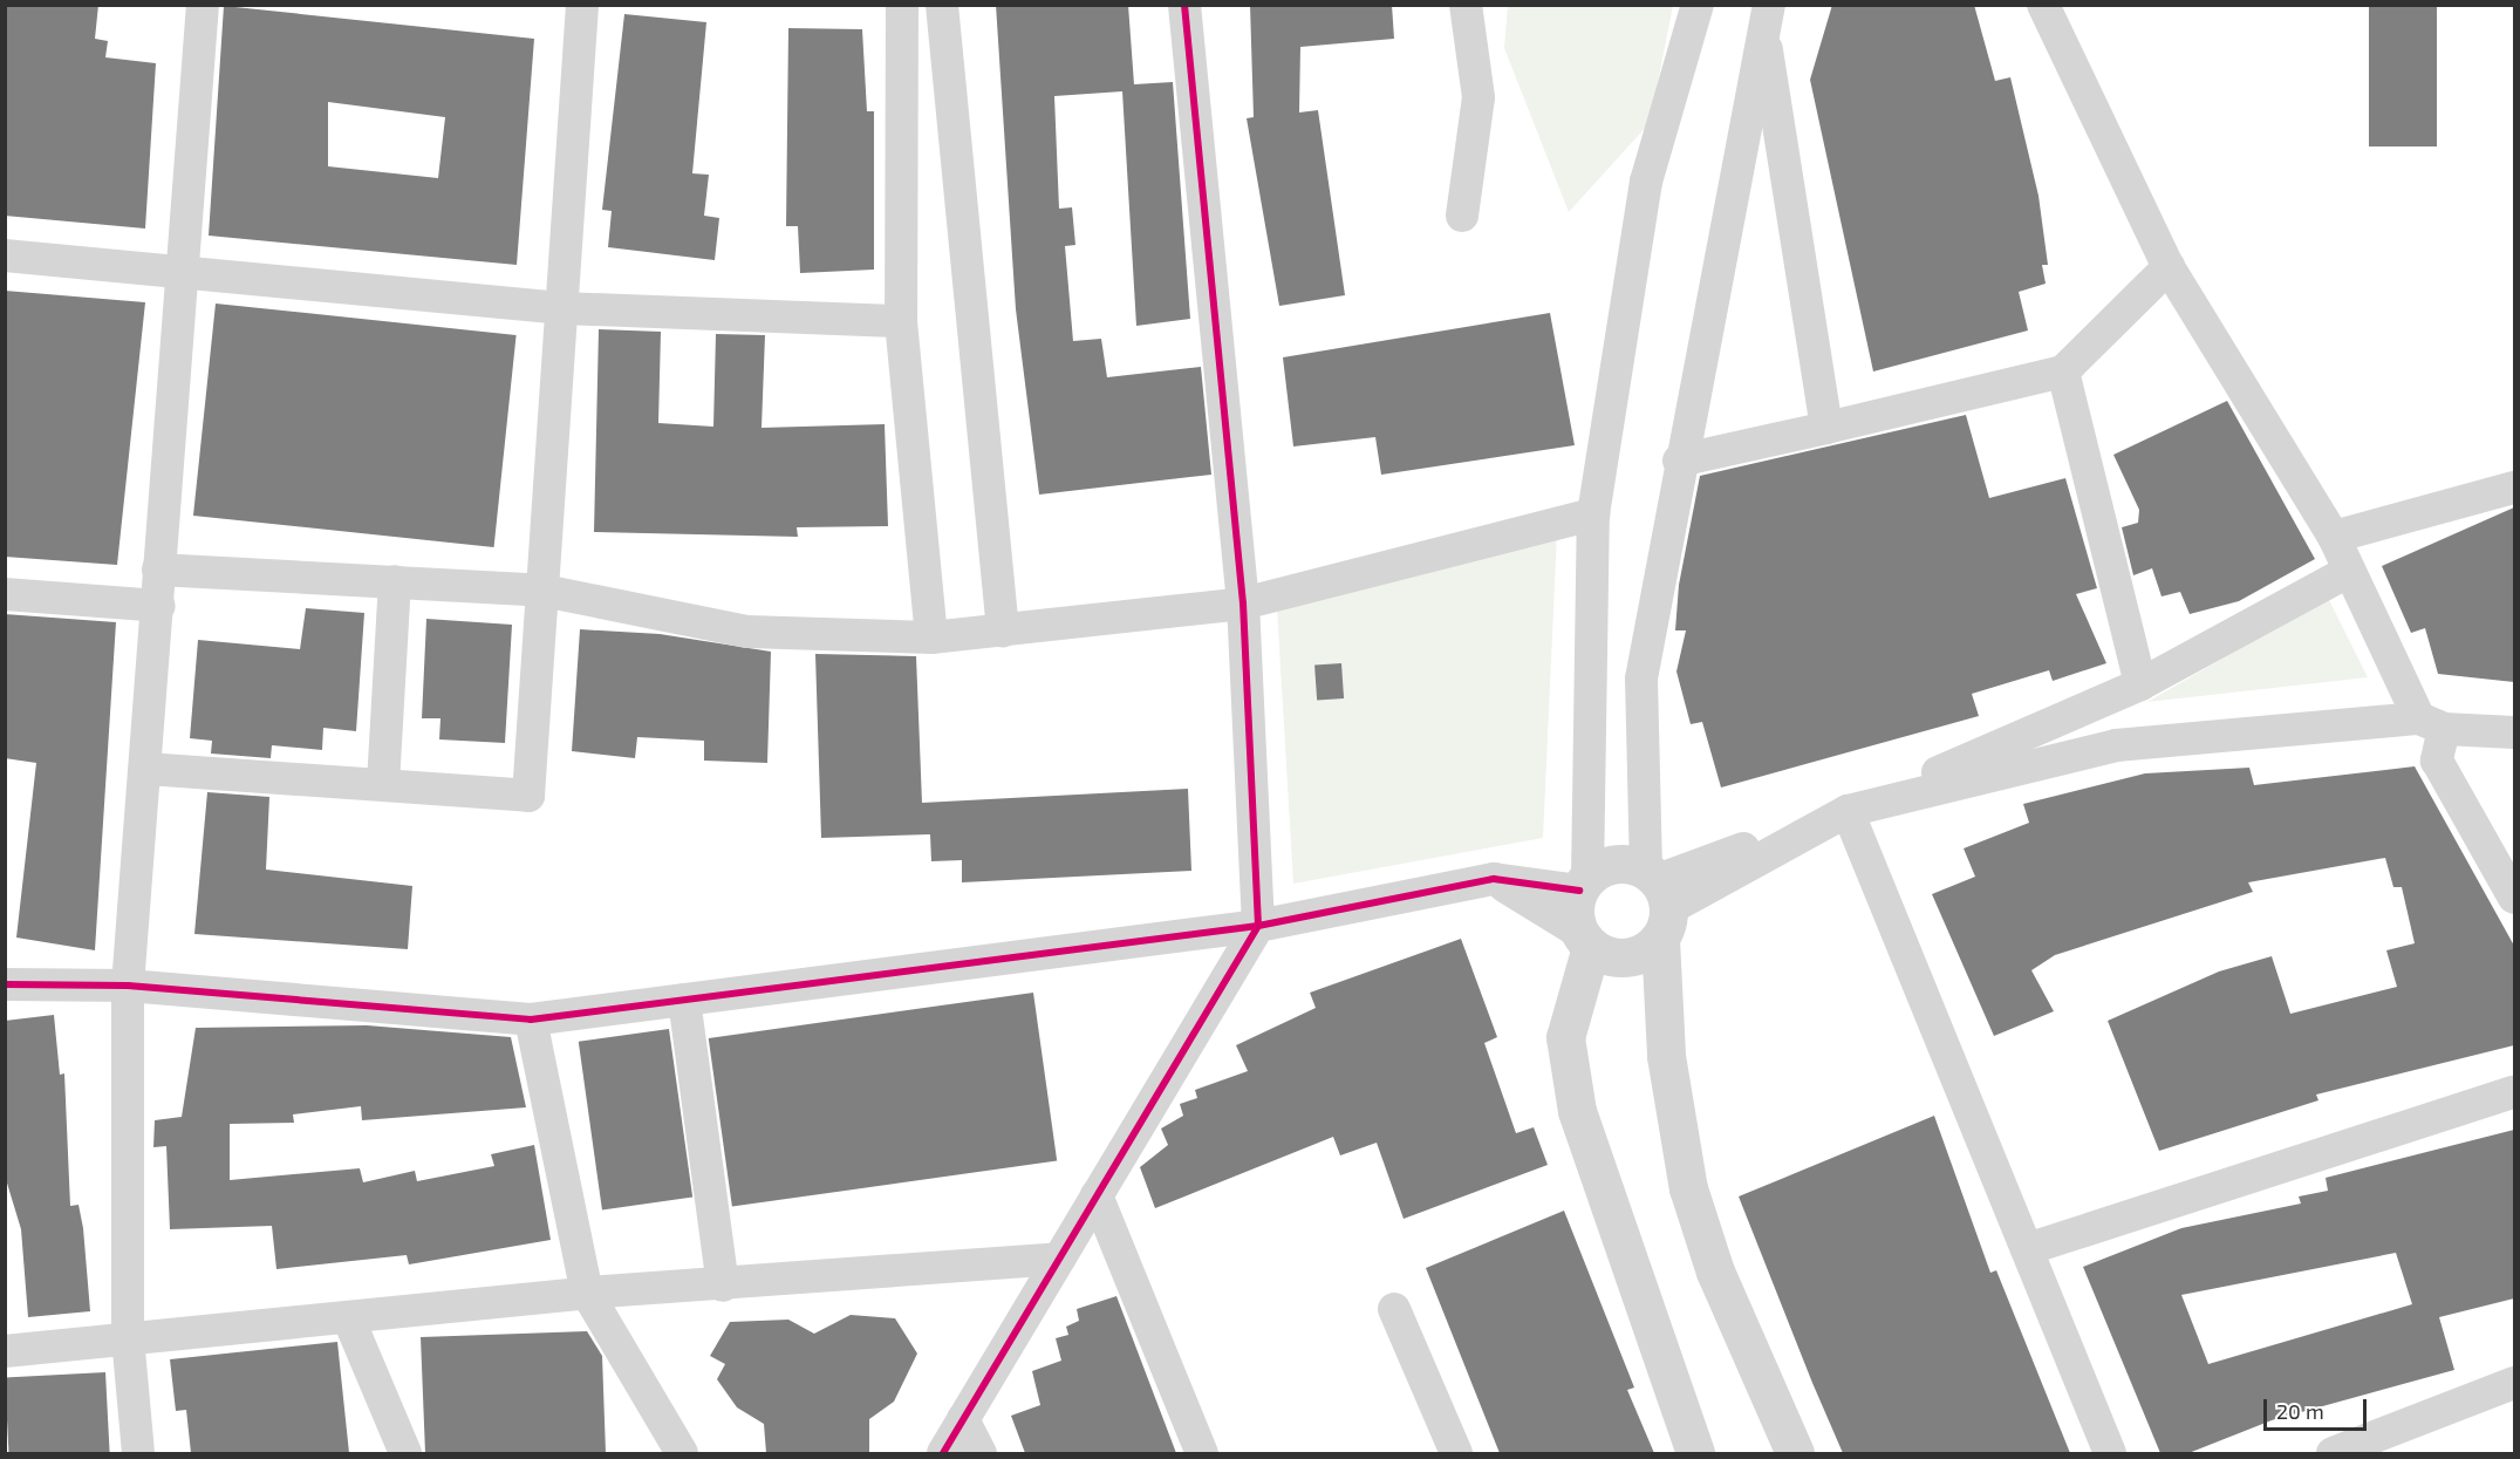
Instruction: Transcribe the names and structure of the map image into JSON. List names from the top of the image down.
{
  "scale_bar": "20 m"
}
